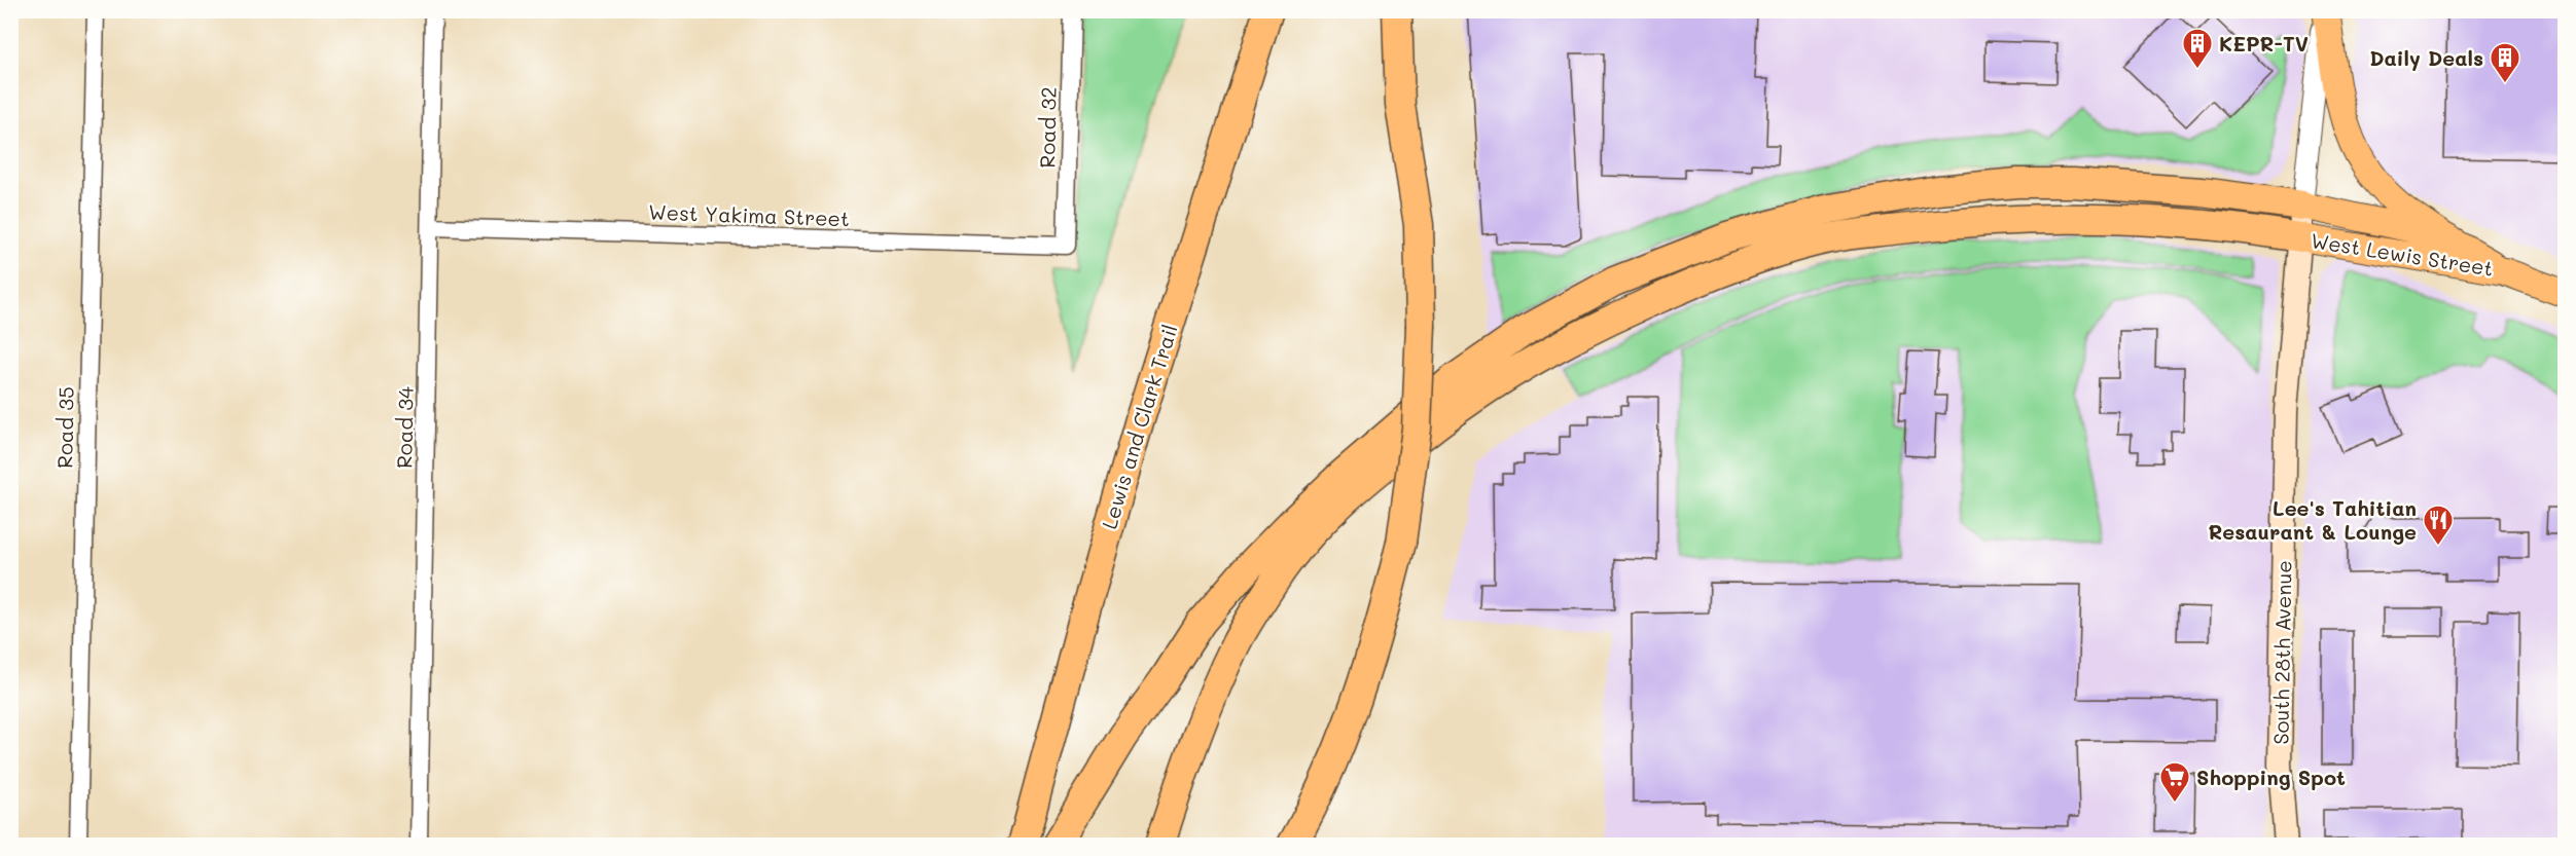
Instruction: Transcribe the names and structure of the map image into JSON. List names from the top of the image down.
{
  "streets": {
    "highway": ["Lewis and Clark Trail"],
    "main road": ["West Lewis Street", "South 28th Avenue"],
    "street": [
      "Road 32",
      "West Yakima Street",
      "Road 35",
      "Road 34"
    ]
  },
  "crossings": [
    ["Road 32", "West Yakima Street"],
    ["West Yakima Street", "Road 34"],
    ["West Lewis Street", "South 28th Avenue"]
  ],
  "places": {
    "building": ["KEPR-TV", "Daily Deals"],
    "restaurant": ["Lee's Tahitian Resaurant & Lounge"],
    "supermarket": ["Shopping Spot"]
  }
}
